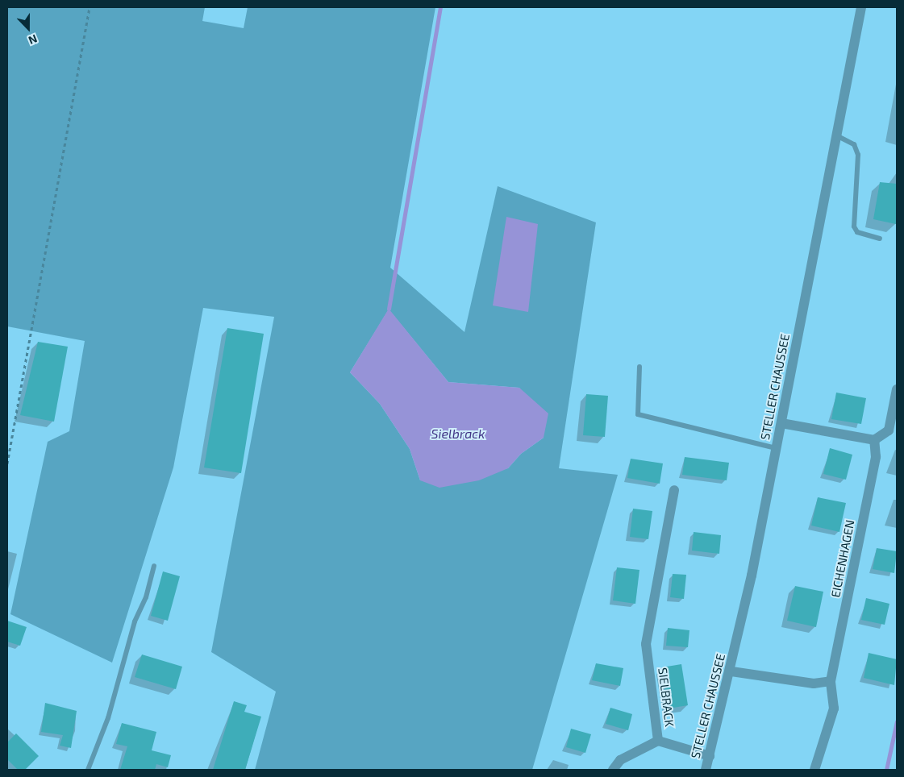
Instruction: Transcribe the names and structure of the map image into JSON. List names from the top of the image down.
{
  "streets": {
    "street": ["STELLER CHAUSSEE", "EICHENHAGEN", "SIELBRACK"]
  },
  "water": ["Sielbrack"],
  "north": "bottom"
}
